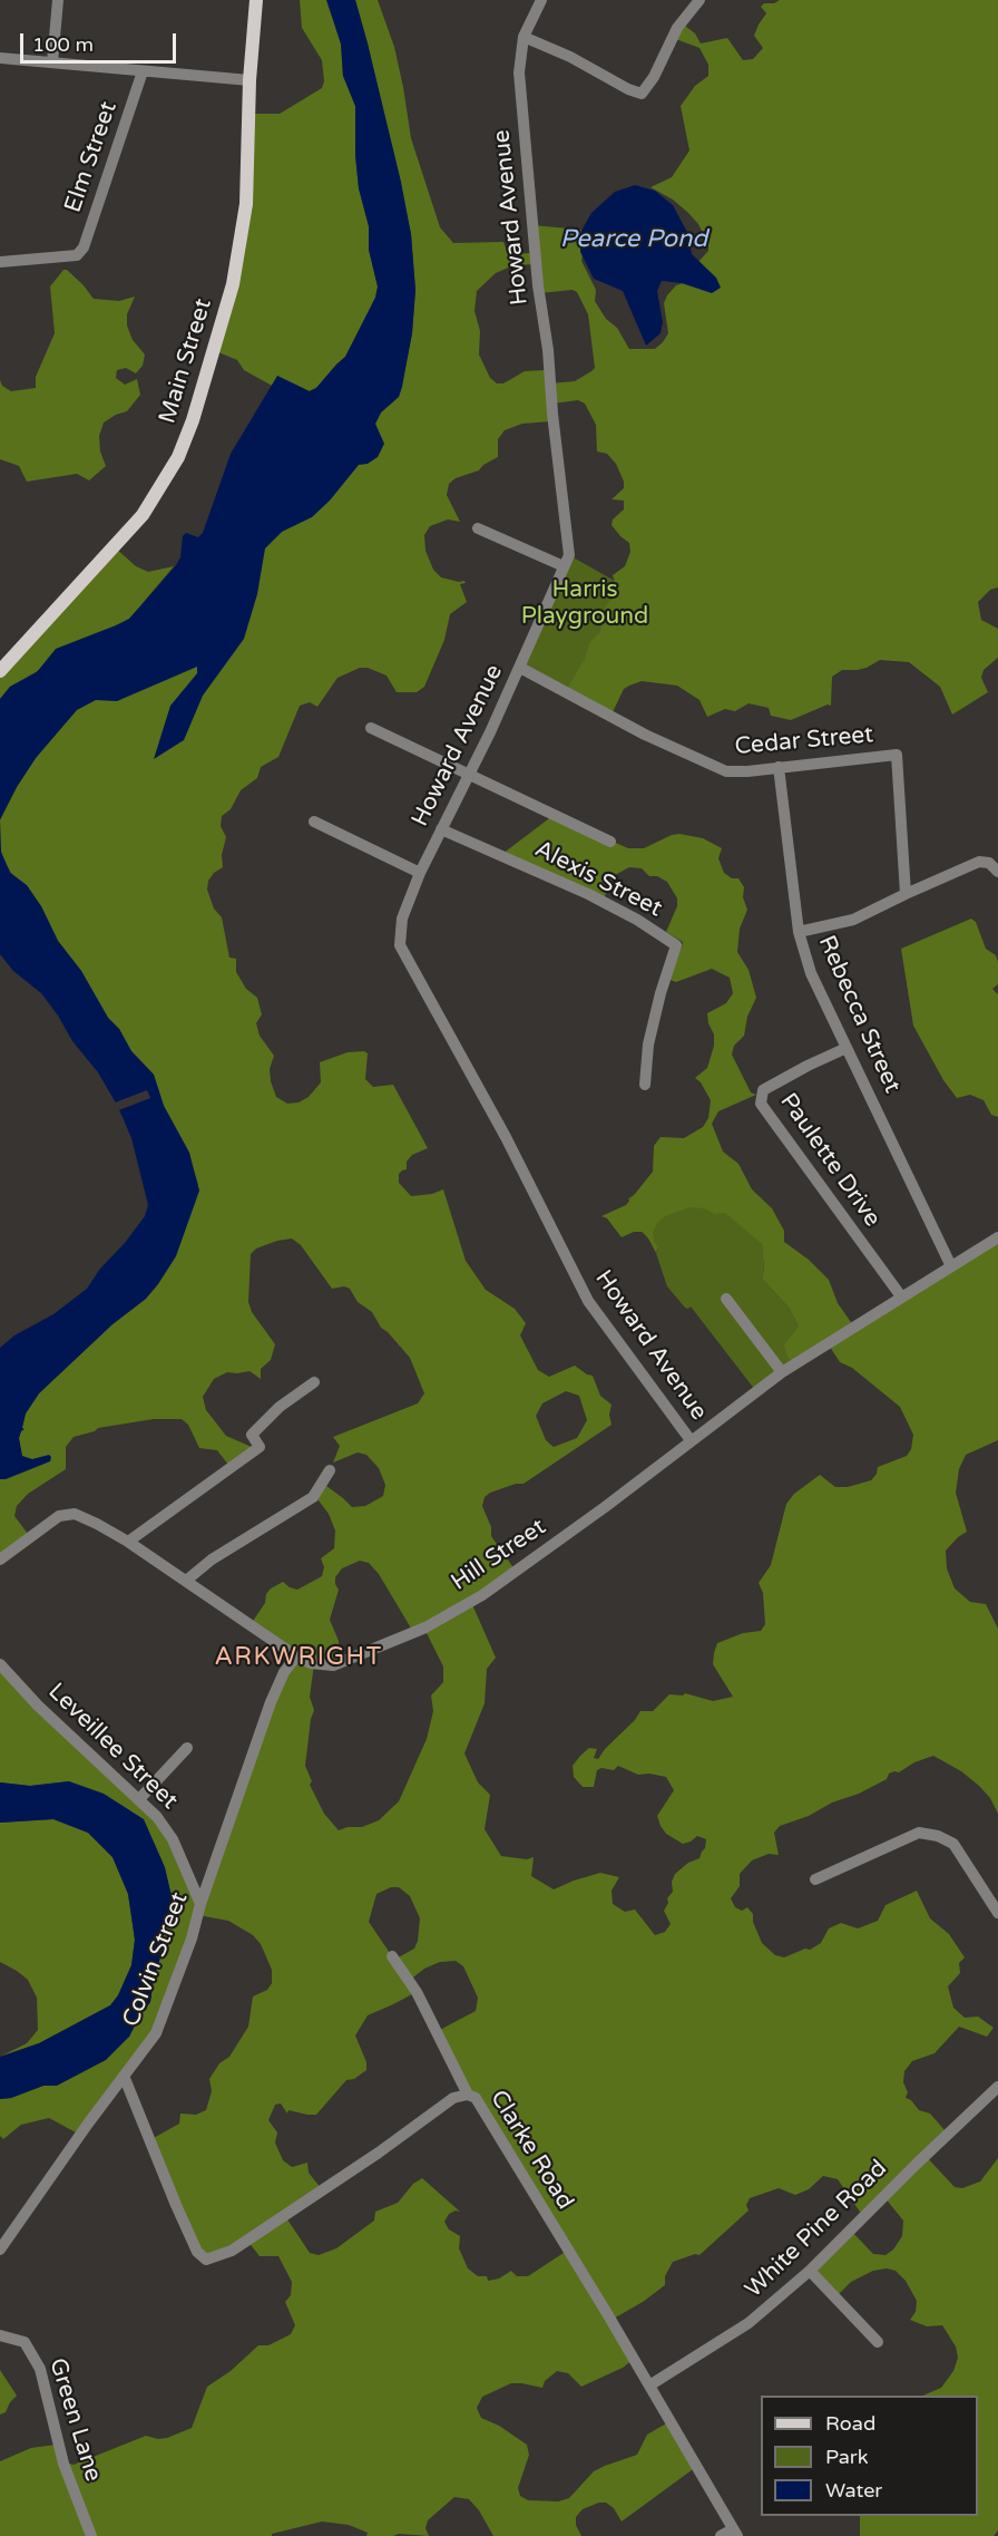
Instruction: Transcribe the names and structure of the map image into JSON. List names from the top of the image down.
{
  "streets": {
    "main road": ["Main Street"],
    "street": [
      "Elm Street",
      "Howard Avenue",
      "Cedar Street",
      "Alexis Street",
      "Rebecca Street",
      "Paulette Drive",
      "Hill Street",
      "Leveillee Street",
      "Colvin Street",
      "Clarke Road",
      "White Pine Road",
      "Green Lane"
    ]
  },
  "crossings": [
    ["Howard Avenue", "Cedar Street"],
    ["Howard Avenue", "Alexis Street"],
    ["Howard Avenue", "Hill Street"],
    ["Cedar Street", "Rebecca Street"],
    ["Rebecca Street", "Paulette Drive"],
    ["Rebecca Street", "Hill Street"],
    ["Paulette Drive", "Hill Street"],
    ["Hill Street", "Colvin Street"],
    ["Leveillee Street", "Colvin Street"],
    ["Colvin Street", "Clarke Road"],
    ["Clarke Road", "White Pine Road"]
  ],
  "districts": ["ARKWRIGHT"],
  "water": ["Pearce Pond"],
  "parks": ["Harris Playground"],
  "legend": ["Road", "Park", "Water"],
  "scale_bar": "100 m"
}
